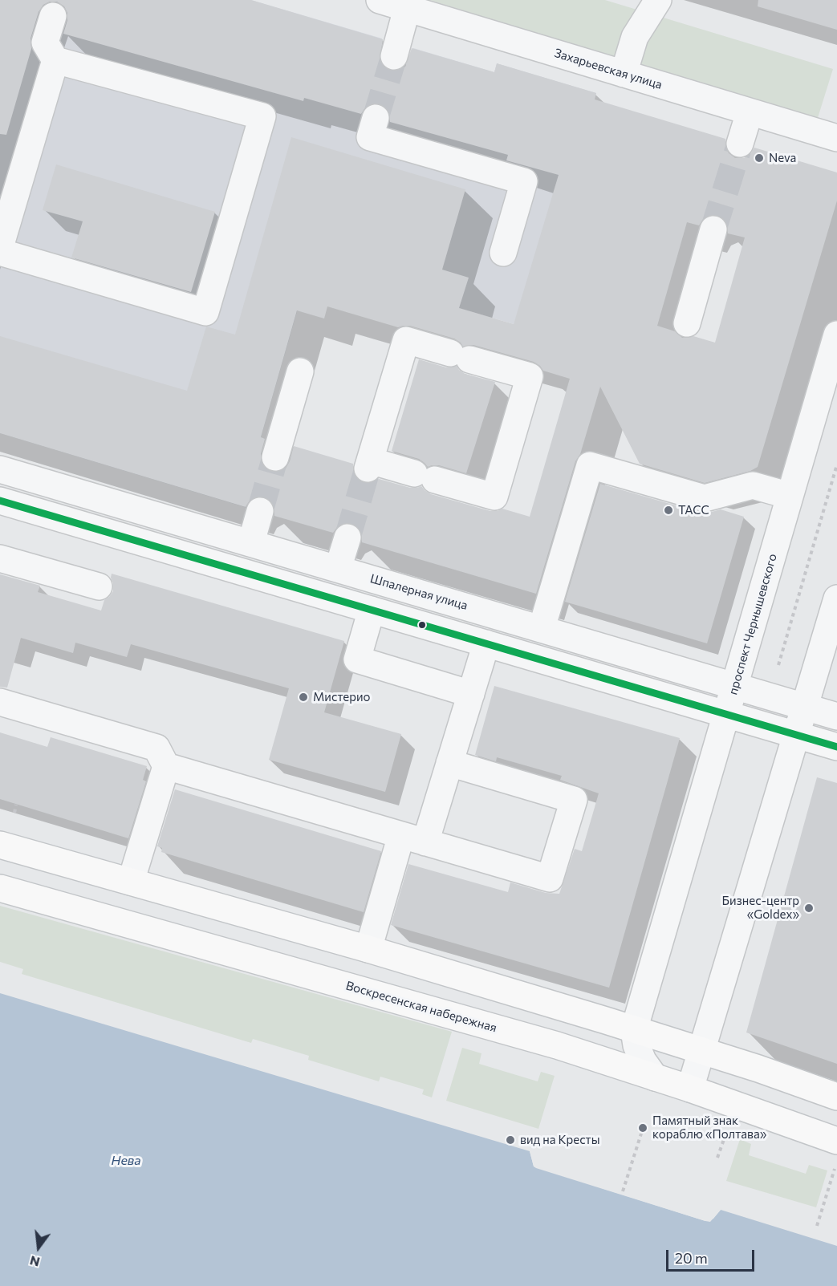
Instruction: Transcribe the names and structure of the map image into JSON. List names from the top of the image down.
{
  "streets": {
    "main road": ["Воскресенская набережная"],
    "street": ["Захарьевская улица", "Шпалерная улица", "проспект Чернышевского"]
  },
  "crossings": [
    ["Шпалерная улица", "проспект Чернышевского"]
  ],
  "water": ["Нева"],
  "places": [
    "Neva",
    "ТАСС",
    "Мистерио",
    "Бизнес-центр «Goldex»",
    "Памятный знак кораблю «Полтава»",
    "вид на Кресты"
  ],
  "scale_bar": "20 m",
  "north": "bottom"
}
